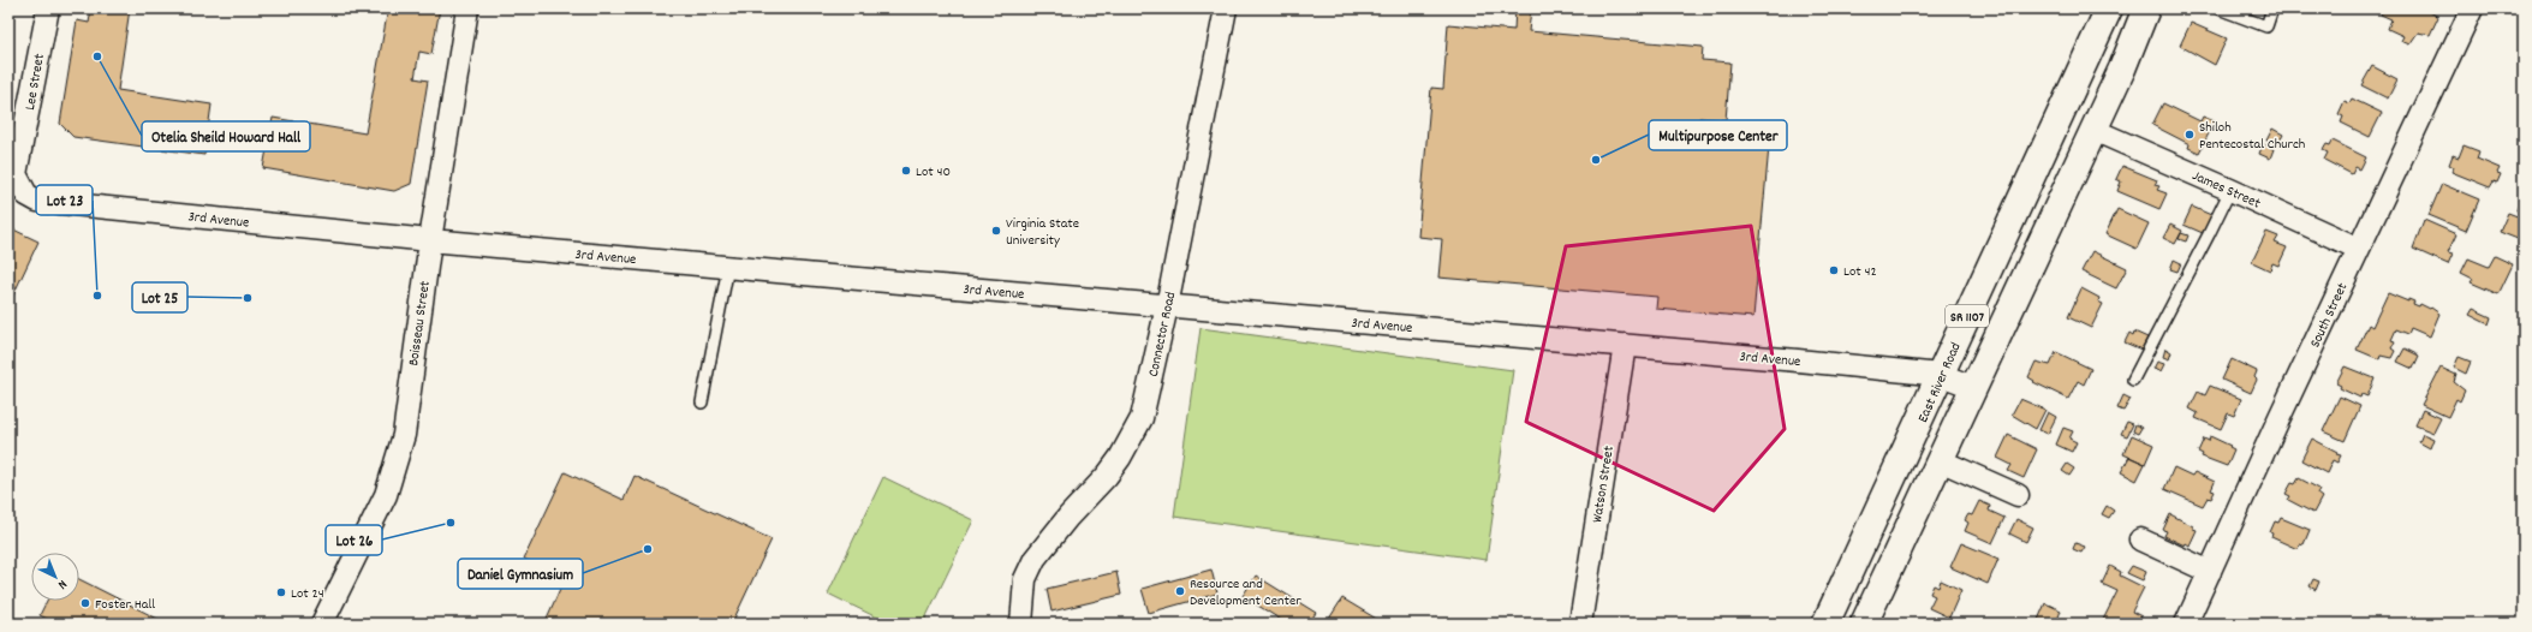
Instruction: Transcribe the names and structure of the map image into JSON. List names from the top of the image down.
{
  "streets": {
    "main road": ["SR 1107", "East River Road"],
    "street": [
      "Lee Street",
      "James Street",
      "3rd Avenue",
      "South Street",
      "Boisseau Street",
      "Connector Road",
      "Watson Street"
    ]
  },
  "crossings": [
    ["Lee Street", "3rd Avenue"],
    ["James Street", "South Street"],
    ["James Street", "SR 1107"],
    ["3rd Avenue", "SR 1107"],
    ["3rd Avenue", "Boisseau Street"],
    ["3rd Avenue", "Connector Road"],
    ["3rd Avenue", "East River Road"],
    ["3rd Avenue", "Watson Street"]
  ],
  "places": [
    "Otelia Sheild Howard Hall",
    "Shiloh Pentecostal Church",
    "Multipurpose Center",
    "Lot 40",
    "Virginia State University",
    "Lot 42",
    "Lot 23",
    "Lot 25",
    "Lot 26",
    "Daniel Gymnasium",
    "Resource and Development Center",
    "Lot 24",
    "Foster Hall"
  ],
  "north": "bottom right"
}
